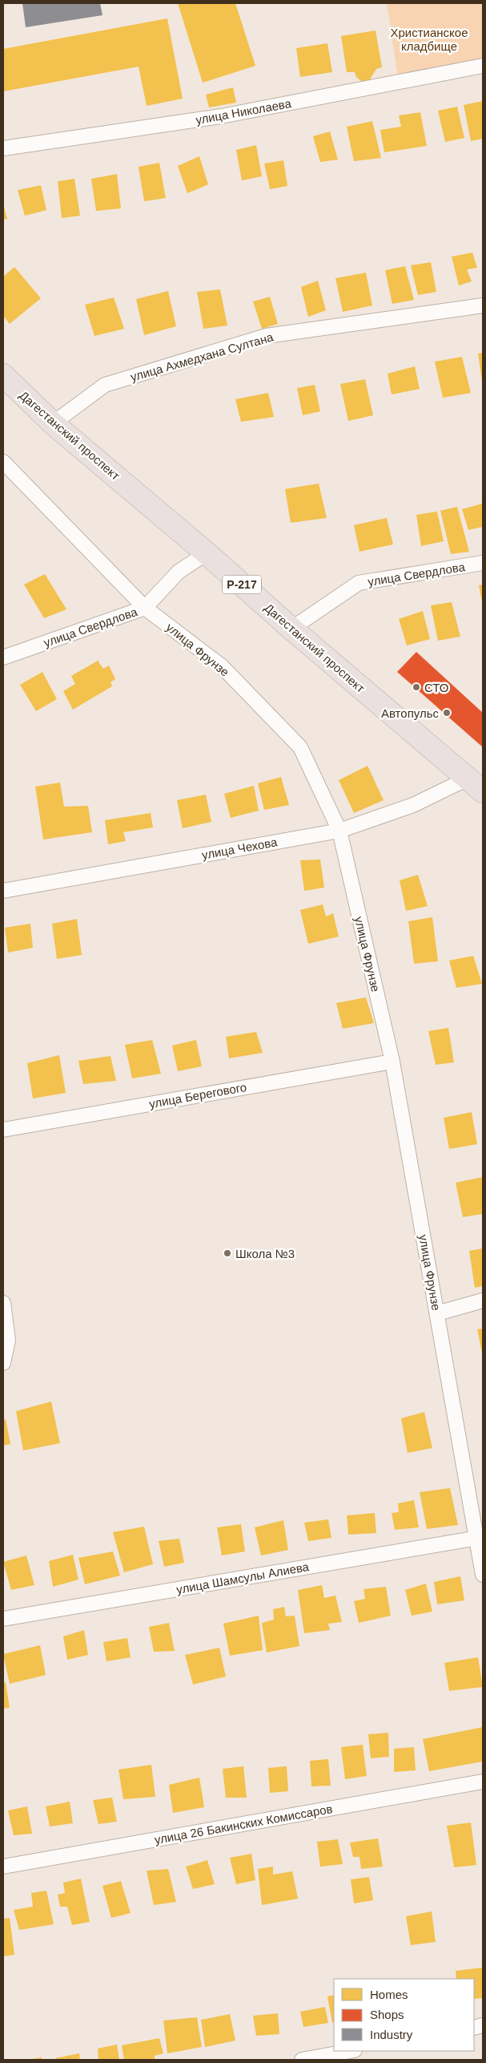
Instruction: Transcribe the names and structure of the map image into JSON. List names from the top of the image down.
{
  "streets": {
    "highway": ["Дагестанский проспект", "Р-217"],
    "street": [
      "улица Николаева",
      "улица Ахмедхана Султана",
      "улица Свердлова",
      "улица Фрунзе",
      "улица Чехова",
      "улица Берегового",
      "улица Шамсулы Алиева",
      "улица 26 Бакинских Комиссаров"
    ]
  },
  "crossings": [
    ["улица Ахмедхана Султана", "Дагестанский проспект"],
    ["Дагестанский проспект", "улица Свердлова"],
    ["Дагестанский проспект", "улица Чехова"],
    ["улица Свердлова", "улица Фрунзе"],
    ["улица Фрунзе", "улица Чехова"],
    ["улица Фрунзе", "улица Берегового"],
    ["улица Фрунзе", "улица Шамсулы Алиева"]
  ],
  "parks": ["Христианское кладбище"],
  "places": ["СТО", "Автопульс", "Школа №3"],
  "legend": ["Homes", "Shops", "Industry"]
}
